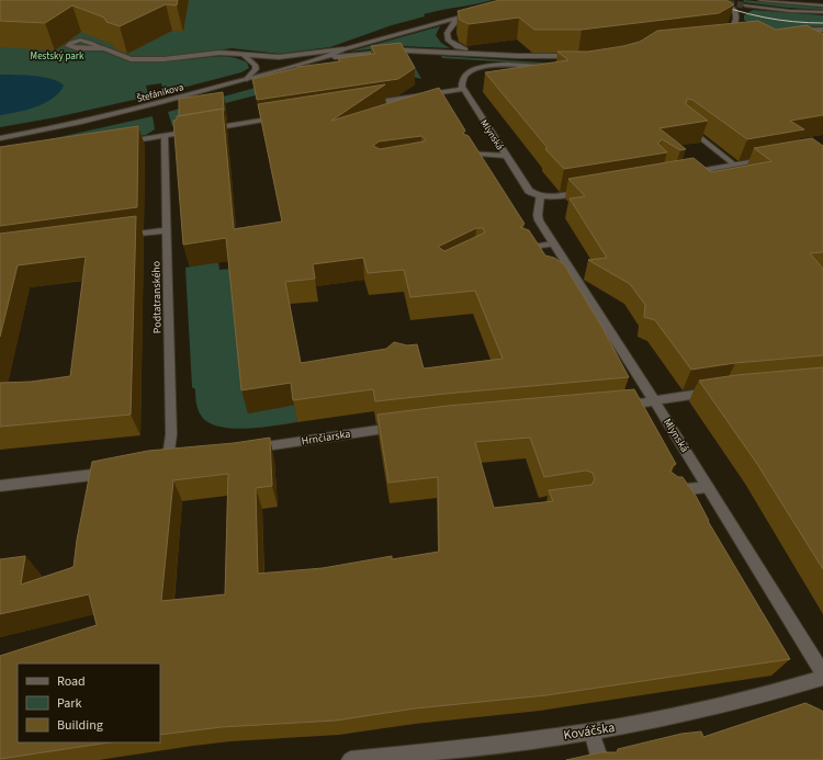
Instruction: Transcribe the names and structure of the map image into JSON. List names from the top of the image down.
{
  "streets": {
    "street": [
      "Štefánikova",
      "Mlynská",
      "Podtatranského",
      "Hrnčiarska",
      "Kováčska"
    ]
  },
  "parks": ["Mestský park"],
  "legend": ["Road", "Park", "Building"]
}
